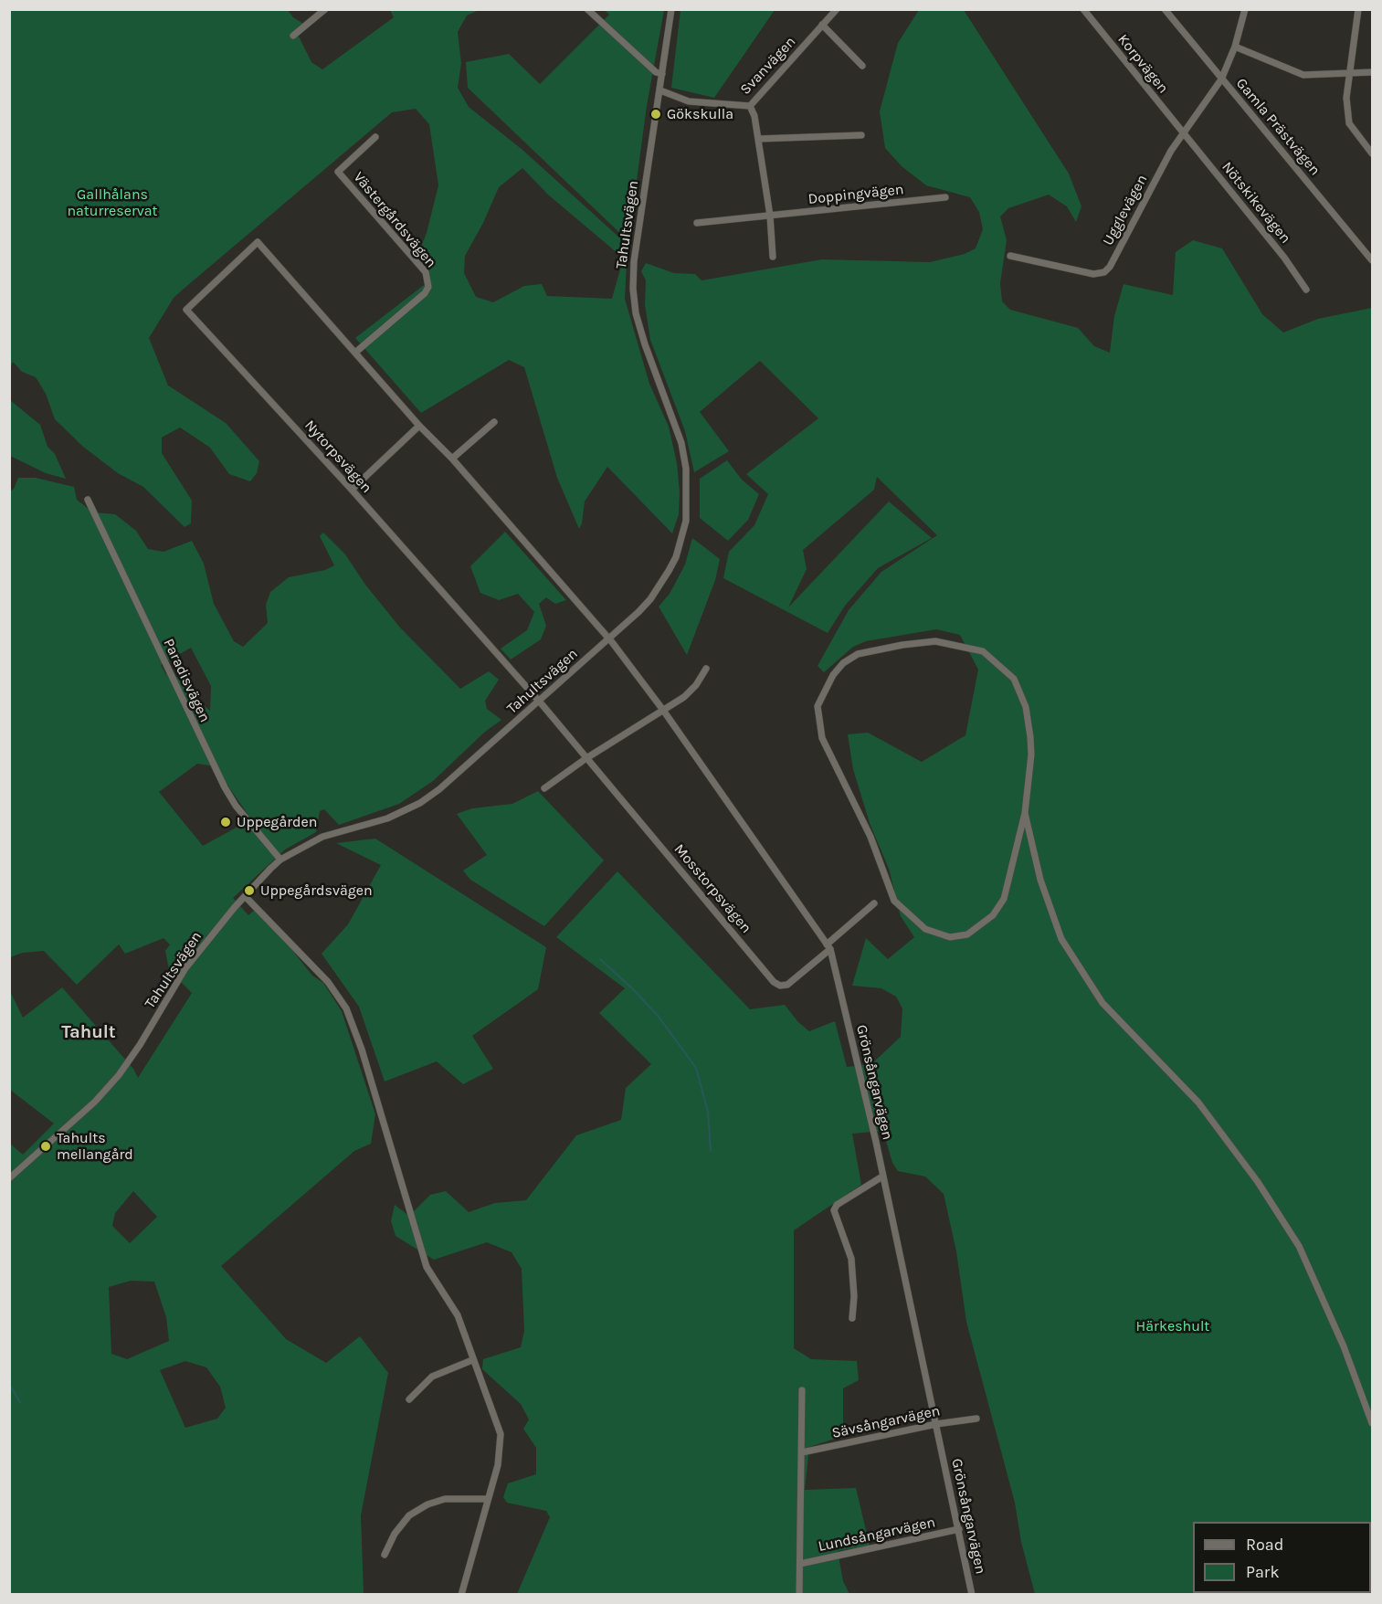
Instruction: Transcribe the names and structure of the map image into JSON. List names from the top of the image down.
{
  "streets": {
    "street": [
      "Korpvägen",
      "Svanvägen",
      "Gamla Prästvägen",
      "Doppingvägen",
      "Nötskikevägen",
      "Ugglevägen",
      "Västergårdsvägen",
      "Tahultsvägen",
      "Nytorpsvägen",
      "Paradisvägen",
      "Mosstorpsvägen",
      "Grönsångarvägen",
      "Sävsångarvägen",
      "Lundsångarvägen"
    ]
  },
  "crossings": [
    ["Korpvägen", "Nötskikevägen"],
    ["Korpvägen", "Ugglevägen"],
    ["Svanvägen", "Tahultsvägen"],
    ["Gamla Prästvägen", "Ugglevägen"],
    ["Nötskikevägen", "Ugglevägen"],
    ["Västergårdsvägen", "Nytorpsvägen"],
    ["Tahultsvägen", "Nytorpsvägen"],
    ["Tahultsvägen", "Paradisvägen"],
    ["Tahultsvägen", "Mosstorpsvägen"],
    ["Tahultsvägen", "Grönsångarvägen"],
    ["Nytorpsvägen", "Mosstorpsvägen"],
    ["Mosstorpsvägen", "Grönsångarvägen"],
    ["Grönsångarvägen", "Sävsångarvägen"],
    ["Grönsångarvägen", "Lundsångarvägen"]
  ],
  "districts": ["Tahult"],
  "parks": ["Gallhålans naturreservat", "Härkeshult"],
  "places": [
    "Gökskulla",
    "Uppegården",
    "Uppegårdsvägen",
    "Tahults mellangård"
  ],
  "legend": ["Road", "Park"]
}
